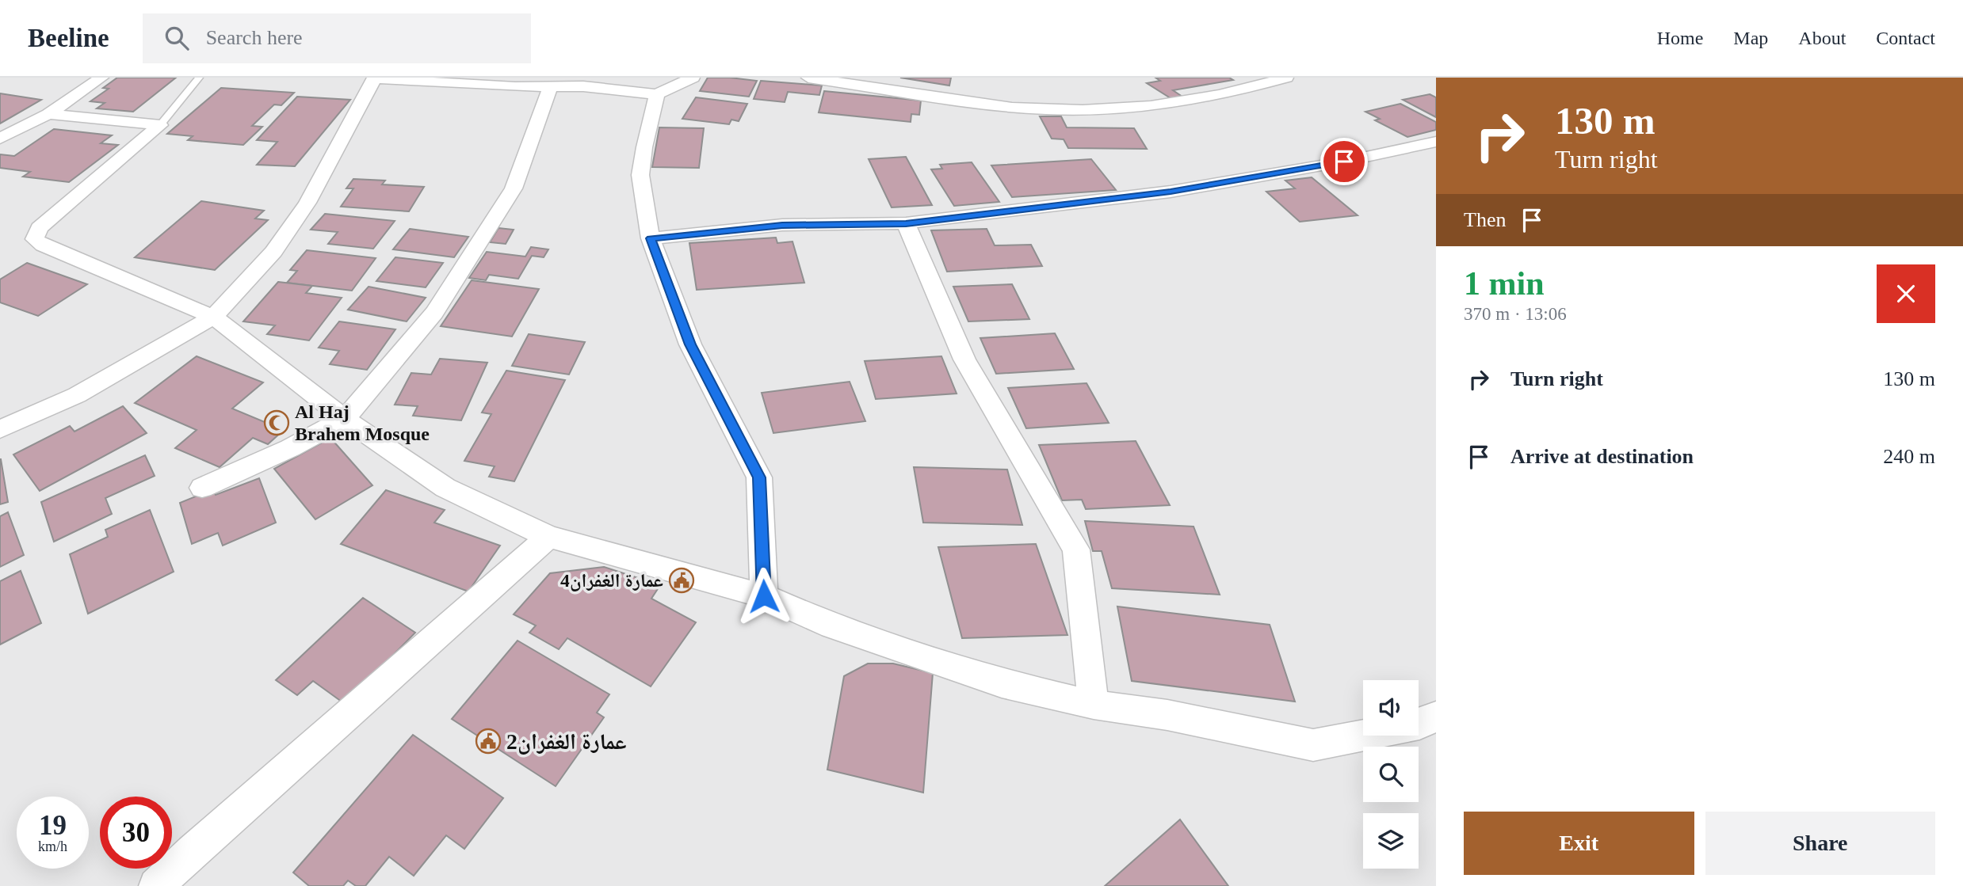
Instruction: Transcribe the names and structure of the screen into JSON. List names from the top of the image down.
{
  "places": {
    "mosque": ["Al Haj Brahem Mosque"],
    "public building": ["عمارة الغفران4", "عمارة الغفران2"]
  },
  "page": {
    "header": "Beeline",
    "search": "Search here",
    "nav": [
      "Home",
      "Map",
      "About",
      "Contact"
    ],
    "turn": ["130 m", "Turn right"],
    "then": "Then",
    "heading": ["1 min", "370 m · 13:06"],
    "list": [
      {
        "name": "Turn right",
        "value": "130 m"
      },
      {
        "name": "Arrive at destination",
        "value": "240 m"
      }
    ],
    "speed": "19 km/h",
    "limit": "30",
    "buttons": ["Exit", "Share"]
  }
}
